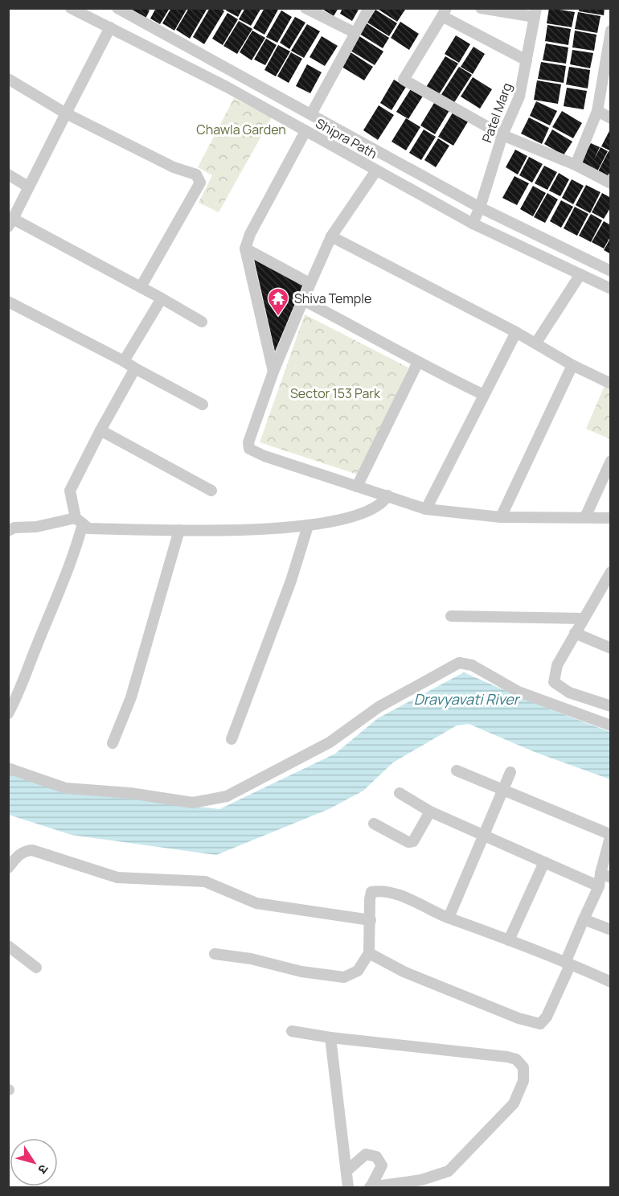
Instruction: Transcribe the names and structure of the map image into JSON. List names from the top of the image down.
{
  "streets": {
    "street": ["Patel Marg", "Shipra Path"]
  },
  "crossings": [
    ["Patel Marg", "Shipra Path"]
  ],
  "water": ["Dravyavati River"],
  "parks": ["Chawla Garden", "Sector 153 Park"],
  "places": {
    "temple": ["Shiva Temple"]
  },
  "north": "bottom right"
}
